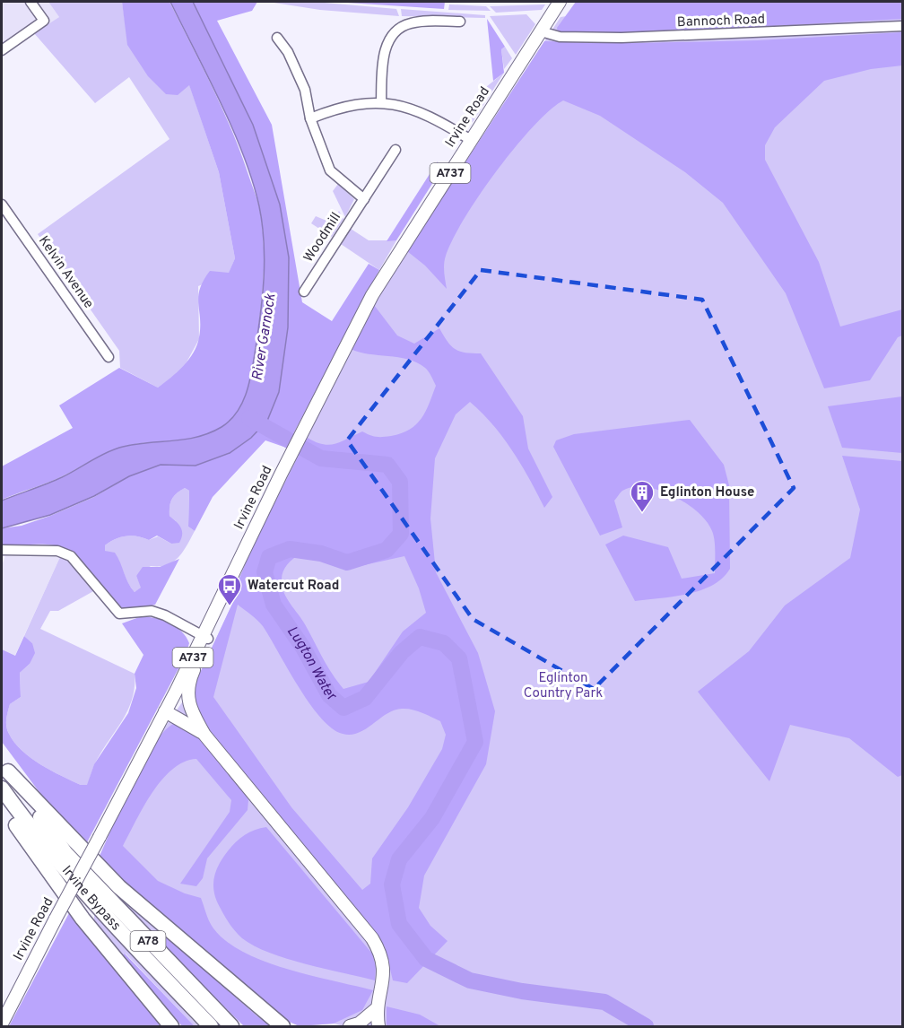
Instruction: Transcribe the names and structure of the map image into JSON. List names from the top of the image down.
{
  "streets": {
    "highway": ["Irvine Bypass", "A78"],
    "main road": ["Irvine Road", "A737"],
    "street": ["Bannoch Road", "Woodmill", "Kelvin Avenue"]
  },
  "crossings": [
    ["Bannoch Road", "Irvine Road"],
    ["Irvine Bypass", "A78"]
  ],
  "water": ["River Garnock", "Lugton Water"],
  "parks": ["Eglinton Country Park"],
  "places": {
    "building": ["Eglinton House"],
    "bus stop": ["Watercut Road"]
  }
}
